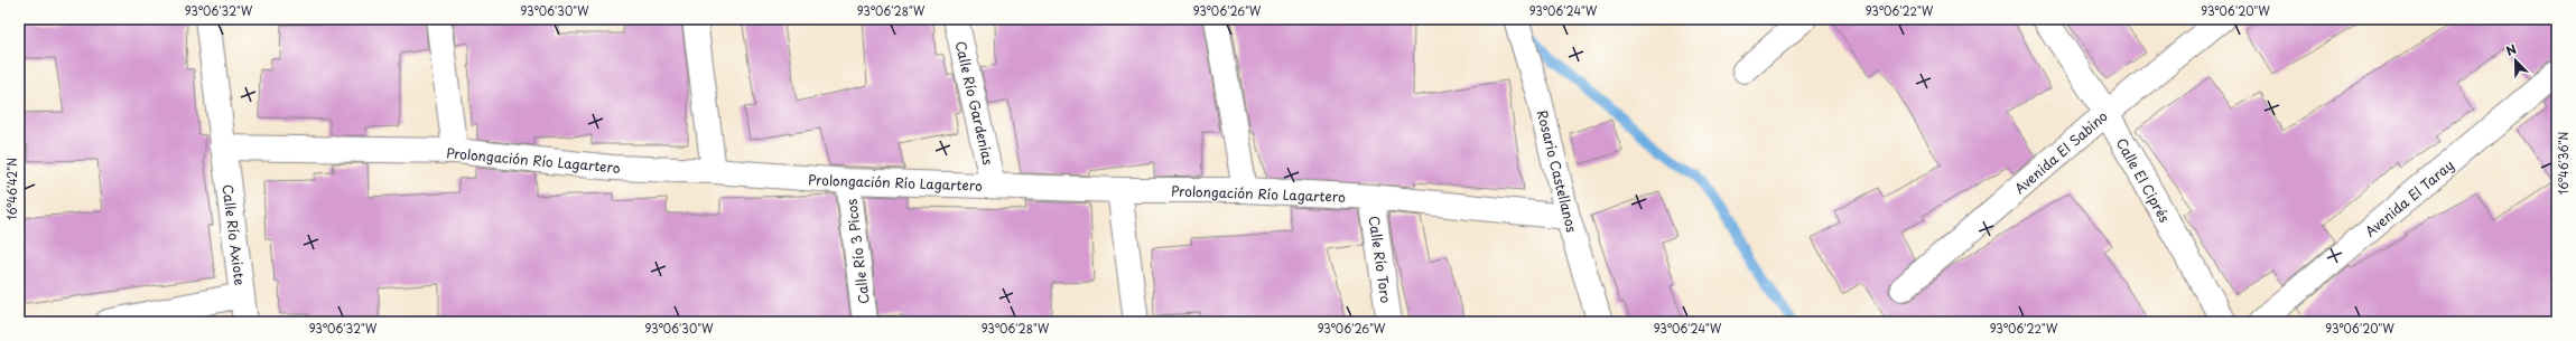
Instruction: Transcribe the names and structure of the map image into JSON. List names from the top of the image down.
{
  "streets": {
    "street": [
      "Calle Río Gardenias",
      "Avenida El Sabino",
      "Prolongación Río Lagartero",
      "Rosario Castellanos",
      "Calle El Ciprés",
      "Avenida El Taray",
      "Calle Río Axiote",
      "Calle Río 3 Picos",
      "Calle Río Toro"
    ]
  },
  "crossings": [
    ["Calle Río Gardenias", "Prolongación Río Lagartero"],
    ["Avenida El Sabino", "Calle El Ciprés"],
    ["Prolongación Río Lagartero", "Rosario Castellanos"],
    ["Prolongación Río Lagartero", "Calle Río Axiote"],
    ["Prolongación Río Lagartero", "Calle Río 3 Picos"],
    ["Prolongación Río Lagartero", "Calle Río Toro"]
  ],
  "north": "top left",
  "coordinates": [
    "93°06'32\"W",
    "93°06'30\"W",
    "93°06'28\"W",
    "93°06'26\"W",
    "93°06'24\"W",
    "93°06'22\"W",
    "93°06'20\"W",
    "16°46'36\"N",
    "16°46'42\"N"
  ]
}
